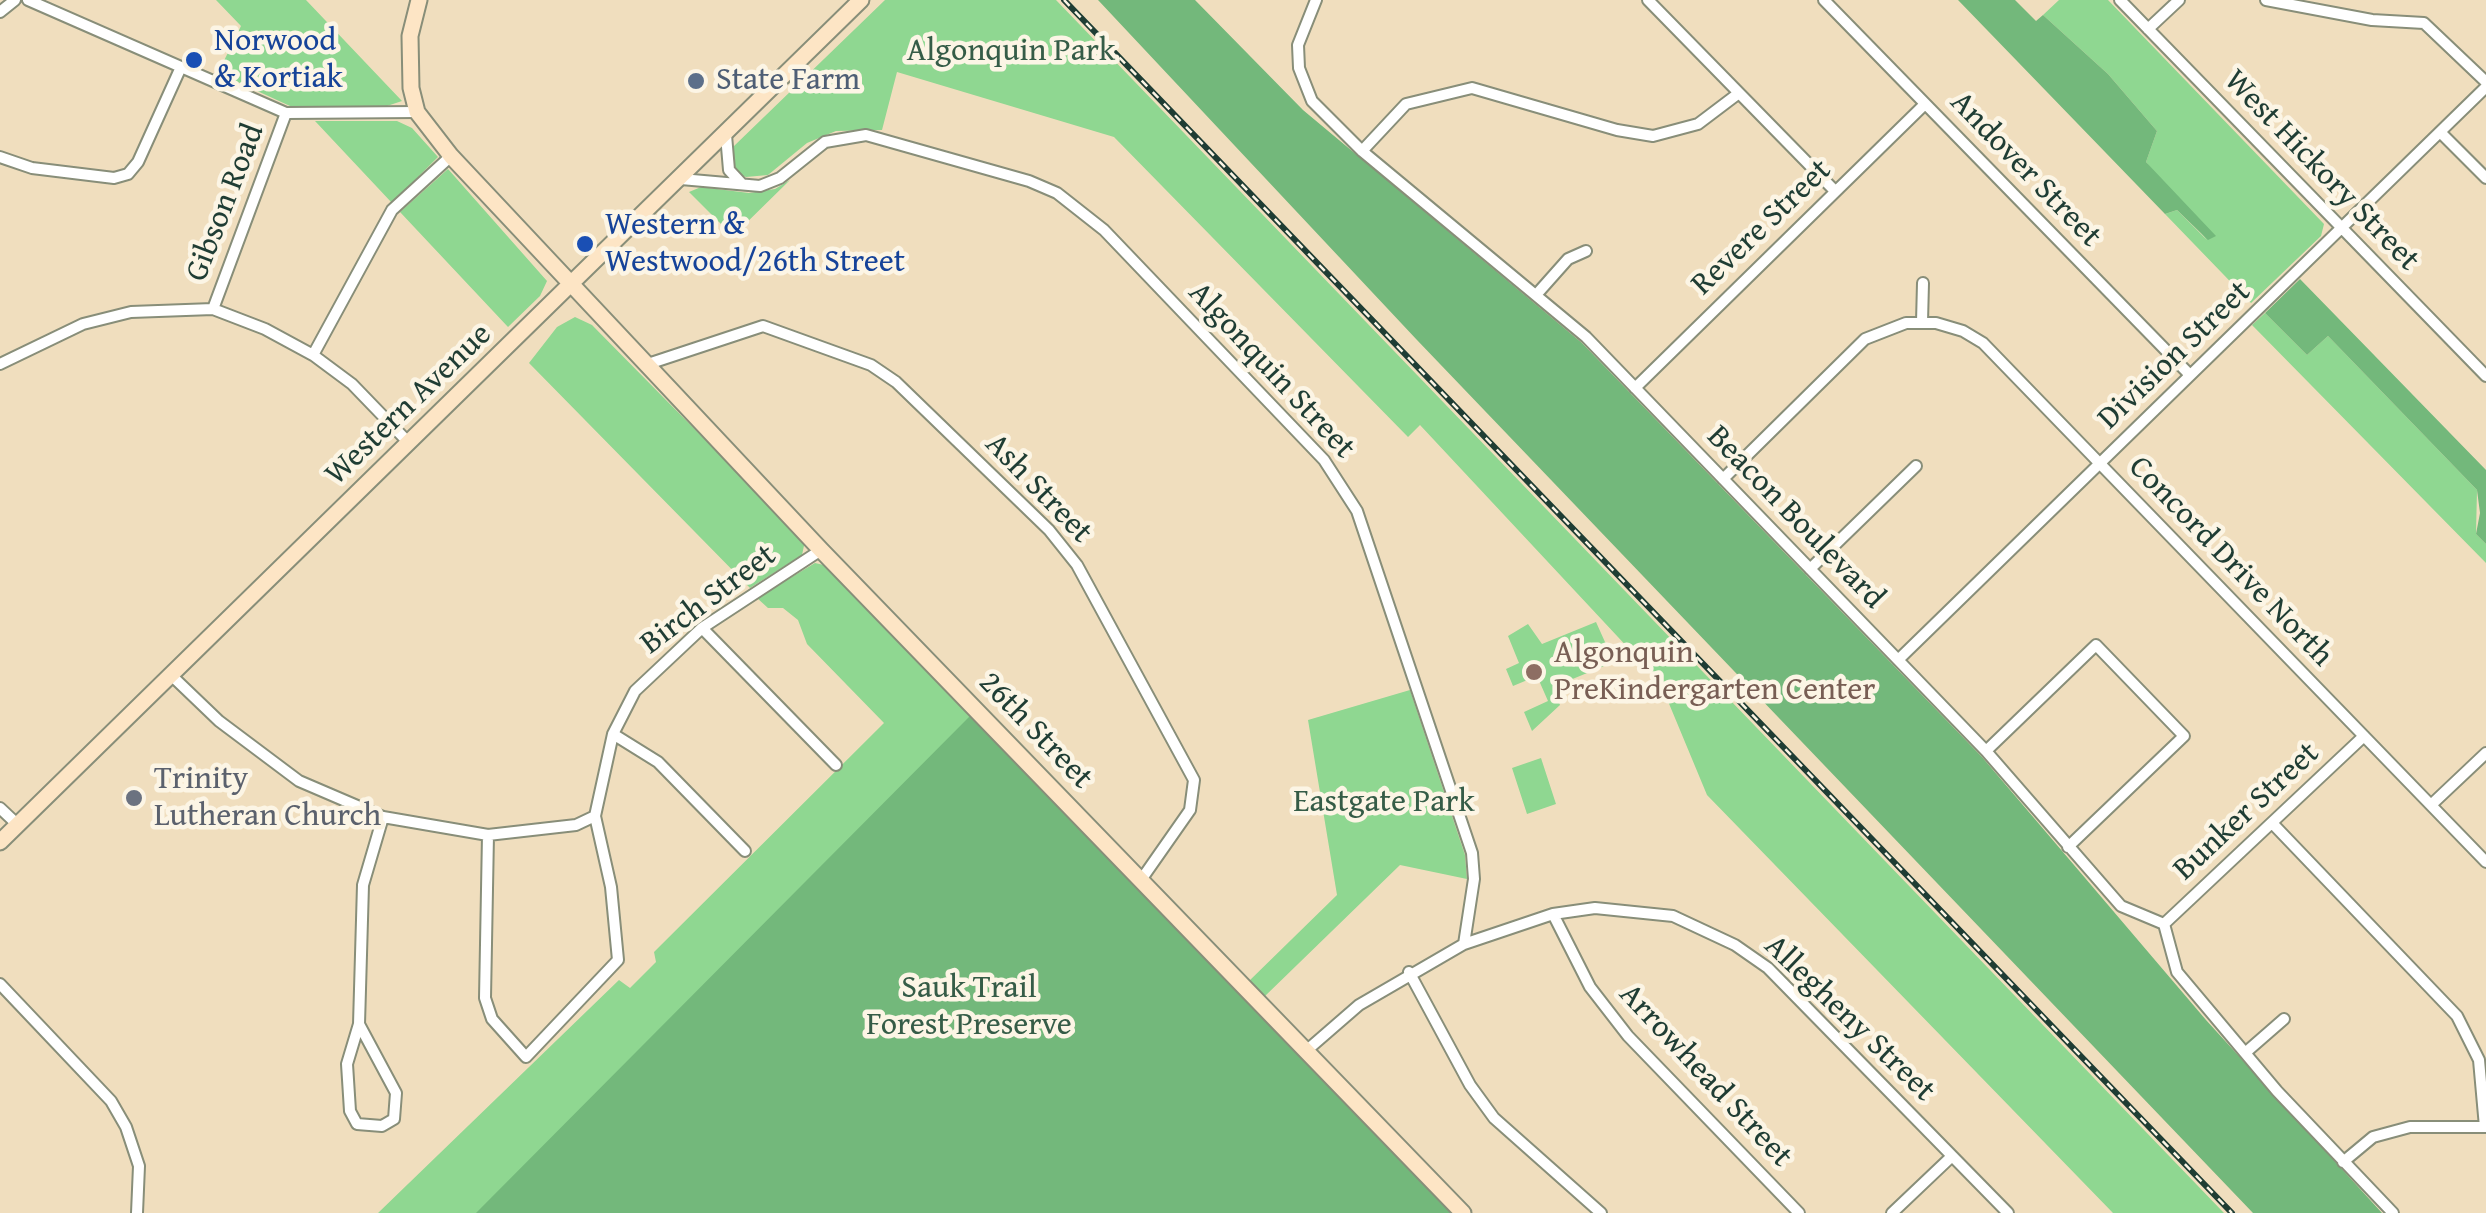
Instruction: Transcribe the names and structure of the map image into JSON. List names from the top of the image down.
{
  "streets": {
    "street": [
      "Andover Street",
      "West Hickory Street",
      "Gibson Road",
      "Revere Street",
      "Division Street",
      "Algonquin Street",
      "Western Avenue",
      "Ash Street",
      "Beacon Boulevard",
      "Concord Drive North",
      "Birch Street",
      "26th Street",
      "Bunker Street",
      "Allegheny Street",
      "Arrowhead Street"
    ]
  },
  "crossings": [
    ["Andover Street", "Revere Street"],
    ["Andover Street", "Division Street"],
    ["West Hickory Street", "Division Street"],
    ["Revere Street", "Beacon Boulevard"],
    ["Division Street", "Beacon Boulevard"],
    ["Division Street", "Concord Drive North"],
    ["Algonquin Street", "Western Avenue"],
    ["Algonquin Street", "Allegheny Street"],
    ["Western Avenue", "26th Street"],
    ["Ash Street", "26th Street"],
    ["Beacon Boulevard", "Bunker Street"],
    ["Concord Drive North", "Bunker Street"],
    ["Birch Street", "26th Street"],
    ["26th Street", "Allegheny Street"],
    ["Allegheny Street", "Arrowhead Street"]
  ],
  "parks": ["Algonquin Park", "Eastgate Park", "Sauk Trail Forest Preserve"],
  "places": [
    "Norwood & Kortiak",
    "State Farm",
    "Western & Westwood/26th Street",
    "Algonquin PreKindergarten Center",
    "Trinity Lutheran Church"
  ]
}
